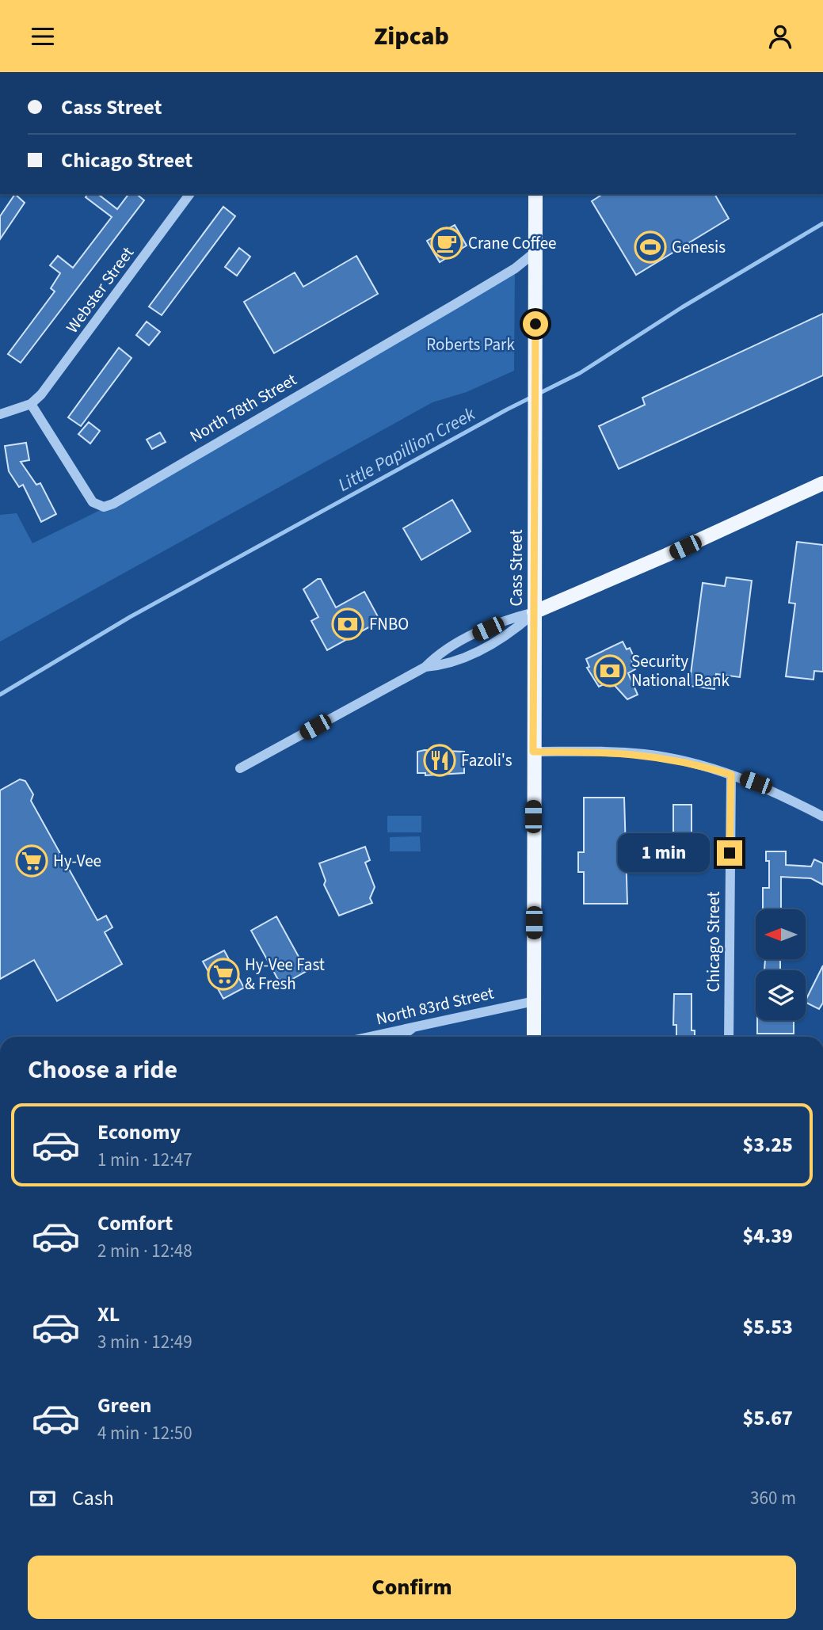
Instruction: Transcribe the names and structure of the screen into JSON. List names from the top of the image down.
{
  "streets": {
    "main road": ["Cass Street"],
    "street": [
      "Webster Street",
      "North 78th Street",
      "Chicago Street",
      "North 83rd Street"
    ]
  },
  "crossings": [
    ["Webster Street", "North 78th Street"],
    ["North 78th Street", "Cass Street"],
    ["Cass Street", "North 83rd Street"]
  ],
  "water": ["Little Papillion Creek"],
  "parks": ["Roberts Park"],
  "places": {
    "cafe": ["Crane Coffee"],
    "sports": ["Genesis"],
    "bank": ["FNBO", "Security National Bank"],
    "restaurant": ["Fazoli's"],
    "supermarket": ["Hy-Vee", "Hy-Vee Fast & Fresh"]
  },
  "north": "left",
  "page": {
    "header": "Zipcab",
    "banner": ["Cass Street", "Chicago Street"],
    "bubble": "1 min",
    "heading": "Choose a ride",
    "list": [
      {
        "name": "Economy",
        "note": "1 min · 12:47",
        "value": "$3.25"
      },
      {
        "name": "Comfort",
        "note": "2 min · 12:48",
        "value": "$4.39"
      },
      {
        "name": "XL",
        "note": "3 min · 12:49",
        "value": "$5.53"
      },
      {
        "name": "Green",
        "note": "4 min · 12:50",
        "value": "$5.67"
      }
    ],
    "pay": ["Cash", "360 m"],
    "buttons": "Confirm"
  }
}
